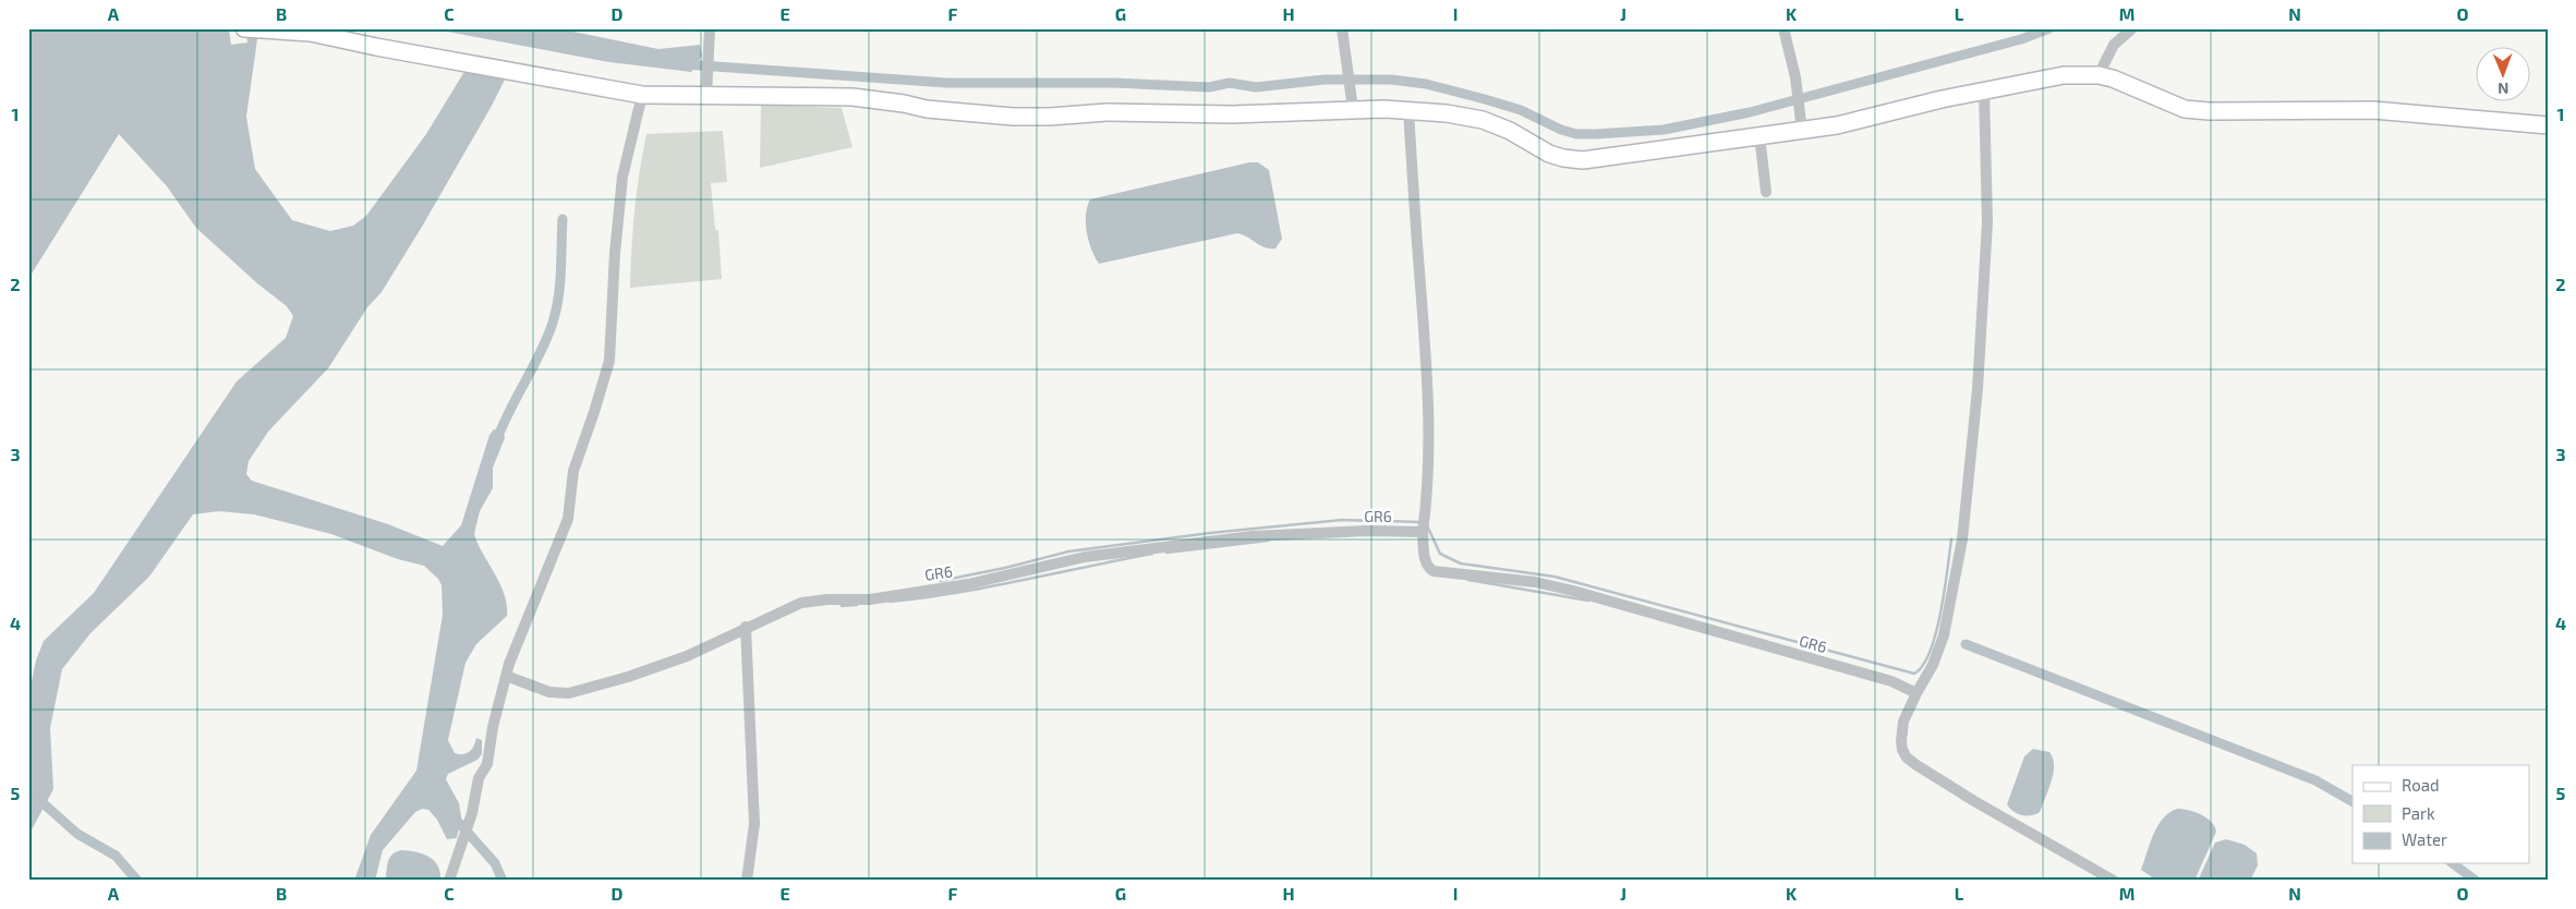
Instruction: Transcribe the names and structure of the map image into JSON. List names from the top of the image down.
{
  "streets": {
    "street": ["GR6"]
  },
  "legend": ["Road", "Park", "Water"],
  "north": "bottom",
  "grid": {
    "columns": [
      "A",
      "B",
      "C",
      "D",
      "E",
      "F",
      "G",
      "H",
      "I",
      "J",
      "K",
      "L",
      "M",
      "N",
      "O"
    ],
    "rows": [
      "1",
      "2",
      "3",
      "4",
      "5"
    ]
  }
}
